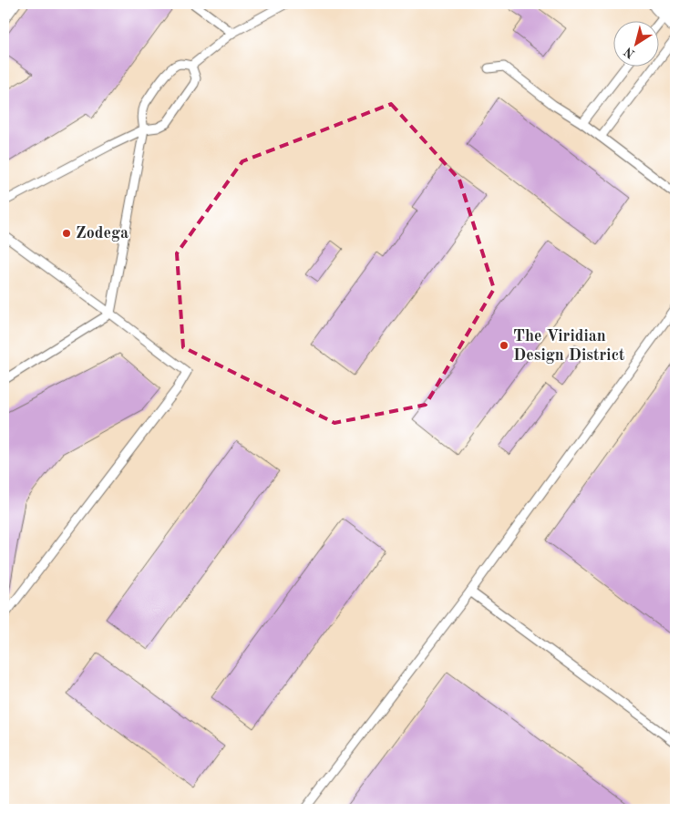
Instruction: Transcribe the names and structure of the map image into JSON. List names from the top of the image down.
{
  "places": ["Zodega", "The Viridian Design District"],
  "north": "bottom left"
}
